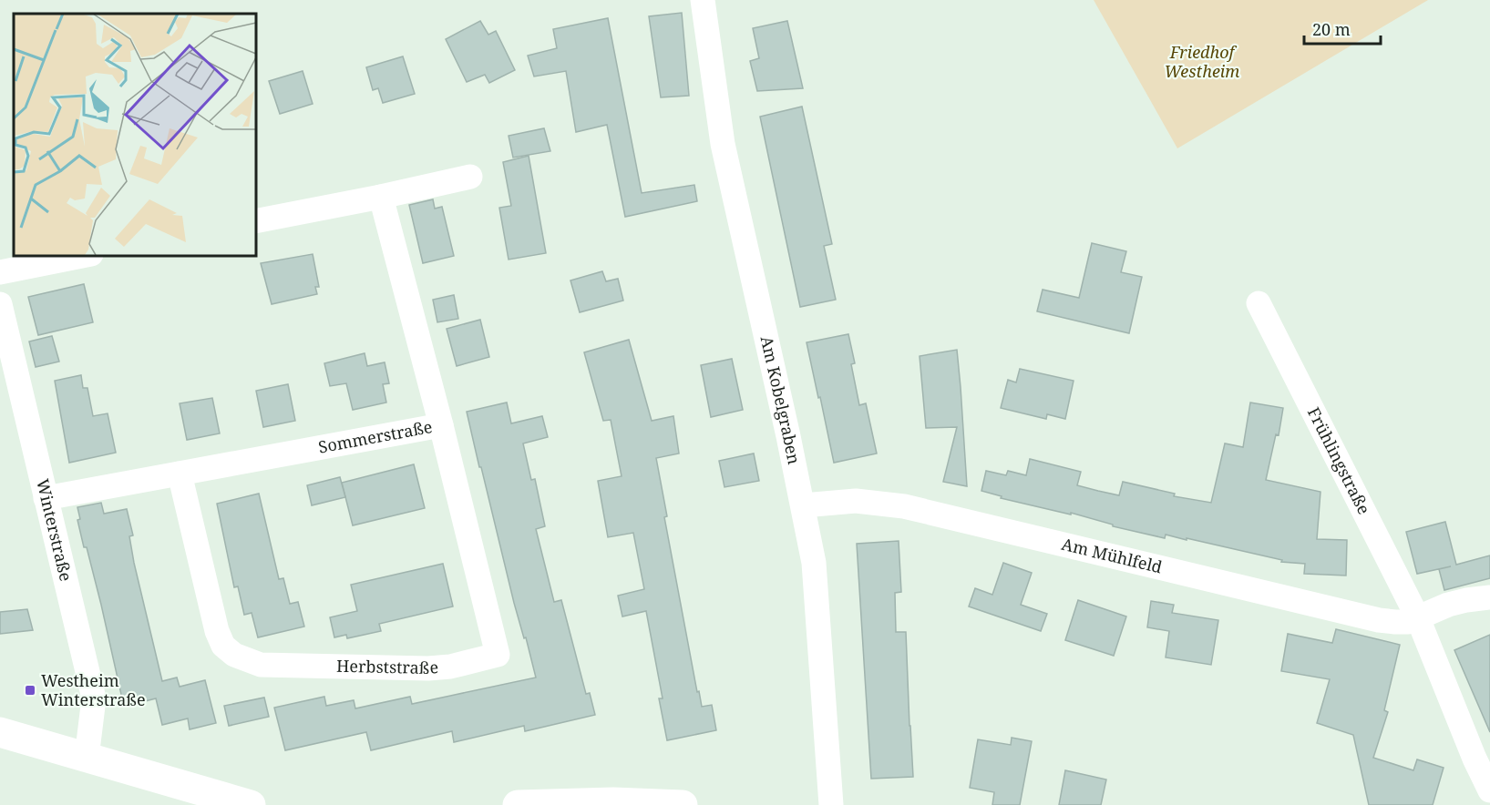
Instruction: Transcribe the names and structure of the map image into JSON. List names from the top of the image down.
{
  "streets": {
    "street": [
      "Am Kobelgraben",
      "Sommerstraße",
      "Frühlingstraße",
      "Winterstraße",
      "Am Mühlfeld",
      "Herbststraße"
    ]
  },
  "crossings": [
    ["Am Kobelgraben", "Am Mühlfeld"],
    ["Sommerstraße", "Winterstraße"],
    ["Sommerstraße", "Herbststraße"],
    ["Frühlingstraße", "Am Mühlfeld"]
  ],
  "parks": ["Friedhof Westheim"],
  "places": {
    "transit": ["Westheim Winterstraße"]
  },
  "scale_bar": "20 m"
}
